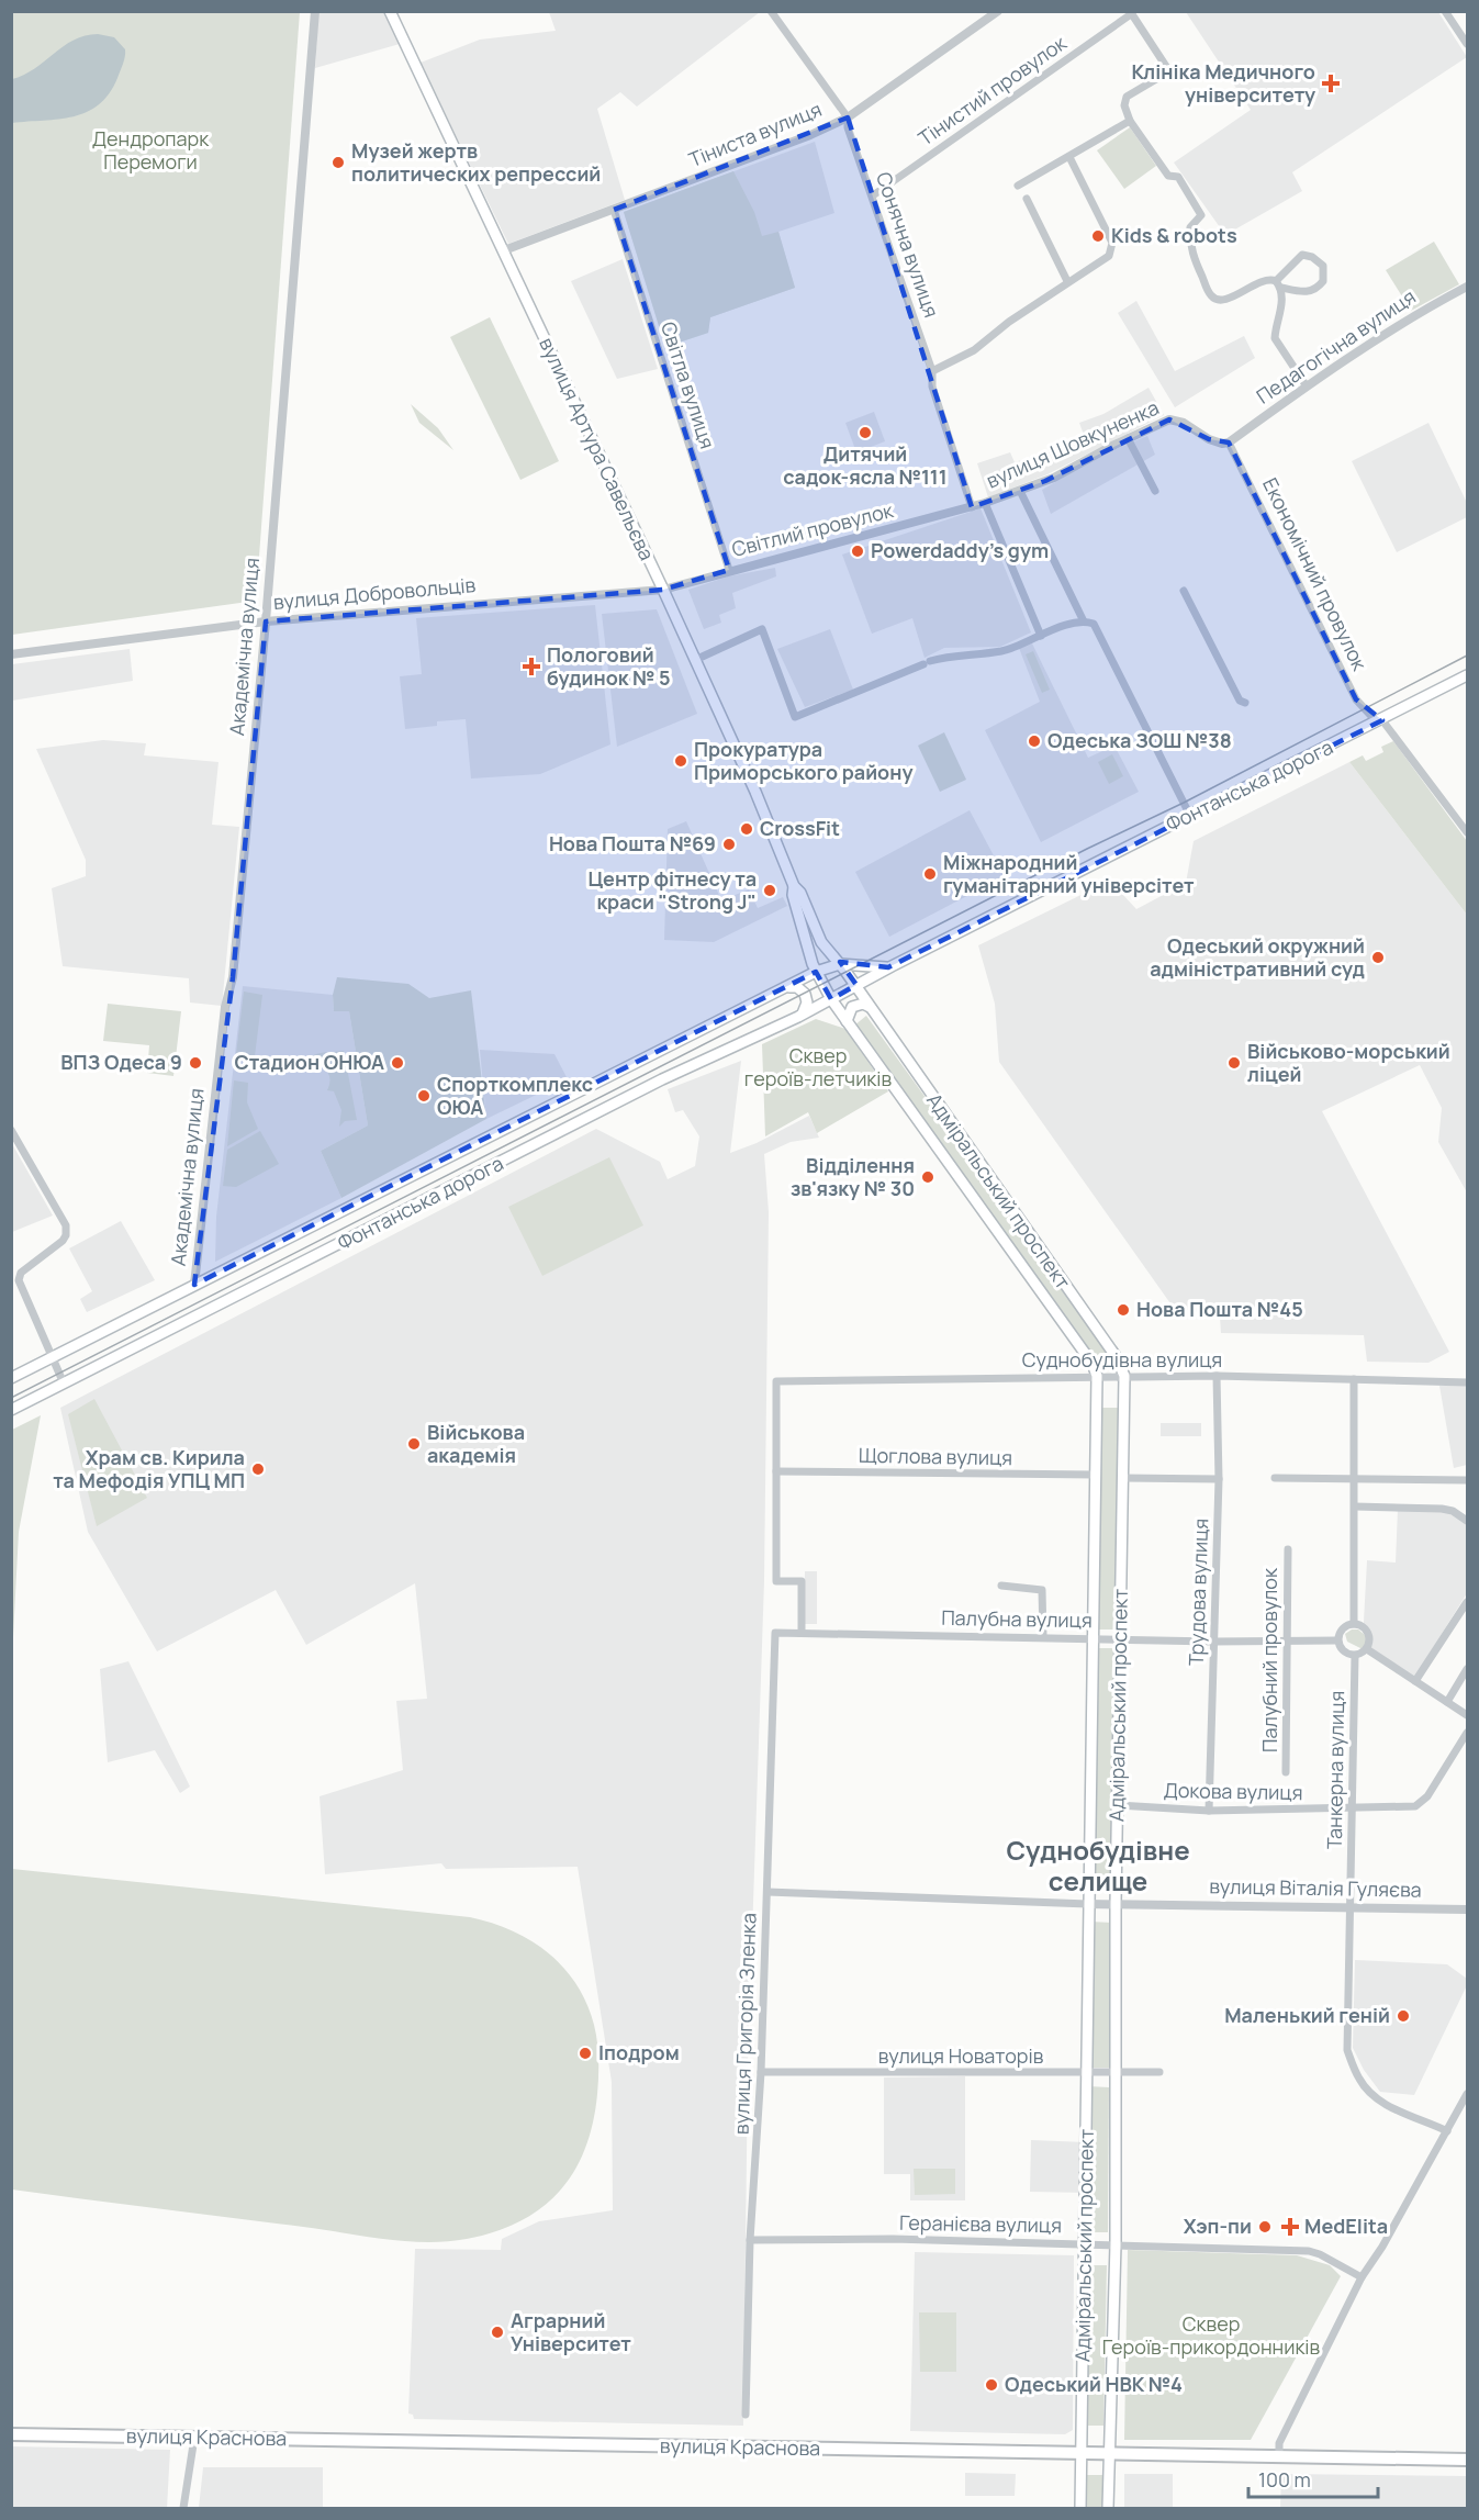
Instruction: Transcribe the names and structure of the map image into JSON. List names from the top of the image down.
{
  "streets": {
    "main road": [
      "вулиця Артура Савельєва",
      "Фонтанська дорога",
      "Адміральський проспект",
      "вулиця Краснова"
    ],
    "street": [
      "Тінистий провулок",
      "Тіниста вулиця",
      "Сонячна вулиця",
      "Педагогічна вулиця",
      "Світла вулиця",
      "вулиця Шовкуненка",
      "Світлий провулок",
      "Економічний провулок",
      "вулиця Добровольців",
      "Академічна вулиця",
      "Суднобудівна вулиця",
      "Щоглова вулиця",
      "Трудова вулиця",
      "Палубна вулиця",
      "Палубний провулок",
      "Танкерна вулиця",
      "Докова вулиця",
      "вулиця Віталія Гуляєва",
      "вулиця Григорія Зленка",
      "вулиця Новаторів",
      "Геранієва вулиця"
    ]
  },
  "crossings": [
    ["Тінистий провулок", "Сонячна вулиця"],
    ["Тіниста вулиця", "Сонячна вулиця"],
    ["Тіниста вулиця", "Світла вулиця"],
    ["Тіниста вулиця", "вулиця Артура Савельєва"],
    ["Сонячна вулиця", "вулиця Шовкуненка"],
    ["Сонячна вулиця", "Світлий провулок"],
    ["Педагогічна вулиця", "вулиця Шовкуненка"],
    ["Педагогічна вулиця", "Економічний провулок"],
    ["Світла вулиця", "Світлий провулок"],
    ["вулиця Шовкуненка", "Світлий провулок"],
    ["вулиця Шовкуненка", "Економічний провулок"],
    ["вулиця Артура Савельєва", "Світлий провулок"],
    ["вулиця Артура Савельєва", "вулиця Добровольців"],
    ["вулиця Артура Савельєва", "Фонтанська дорога"],
    ["вулиця Артура Савельєва", "Адміральський проспект"],
    ["Світлий провулок", "вулиця Добровольців"],
    ["Економічний провулок", "Фонтанська дорога"],
    ["вулиця Добровольців", "Академічна вулиця"],
    ["Академічна вулиця", "Фонтанська дорога"],
    ["Фонтанська дорога", "Адміральський проспект"],
    ["Адміральський проспект", "Суднобудівна вулиця"],
    ["Адміральський проспект", "Щоглова вулиця"],
    ["Адміральський проспект", "Палубна вулиця"],
    ["Адміральський проспект", "Докова вулиця"],
    ["Адміральський проспект", "вулиця Віталія Гуляєва"],
    ["Адміральський проспект", "вулиця Новаторів"],
    ["Адміральський проспект", "Геранієва вулиця"],
    ["Адміральський проспект", "вулиця Краснова"],
    ["Суднобудівна вулиця", "Щоглова вулиця"],
    ["Суднобудівна вулиця", "Трудова вулиця"],
    ["Трудова вулиця", "Палубна вулиця"],
    ["Трудова вулиця", "Докова вулиця"],
    ["Палубна вулиця", "Палубний провулок"],
    ["Палубна вулиця", "Танкерна вулиця"],
    ["Палубна вулиця", "вулиця Григорія Зленка"],
    ["Танкерна вулиця", "Докова вулиця"],
    ["Танкерна вулиця", "вулиця Віталія Гуляєва"],
    ["вулиця Віталія Гуляєва", "вулиця Григорія Зленка"],
    ["вулиця Григорія Зленка", "вулиця Новаторів"],
    ["вулиця Григорія Зленка", "Геранієва вулиця"]
  ],
  "districts": ["Суднобудівне селище"],
  "parks": ["Дендропарк Перемоги", "Сквер героїв-летчиків", "Сквер Героїв-прикордонників"],
  "places": {
    "health": ["Клініка Медичного університету", "Пологовий будинок № 5", "MedElita"],
    "other": [
      "Музей жертв политических репрессий",
      "Kids & robots",
      "Дитячий садок-ясла №111",
      "Powerdaddy's gym",
      "Одеська ЗОШ №38",
      "Прокуратура Приморського району",
      "CrossFit",
      "Нова Пошта №69",
      "Міжнародний гуманітарний універсітет",
      "Центр фітнесу та краси \"Strong J\"",
      "Одеський окружний адміністративний суд",
      "ВПЗ Одеса 9",
      "Стадион ОНЮА",
      "Військово-морський ліцей",
      "Спорткомплекс ОЮА",
      "Відділення зв'язку № 30",
      "Нова Пошта №45",
      "Військова академія",
      "Храм св. Кирила та Мефодія УПЦ МП",
      "Маленький геній",
      "Іподром",
      "Хэп-пи",
      "Аграрний Університет",
      "Одеський НВК №4"
    ]
  },
  "scale_bar": "100 m"
}
